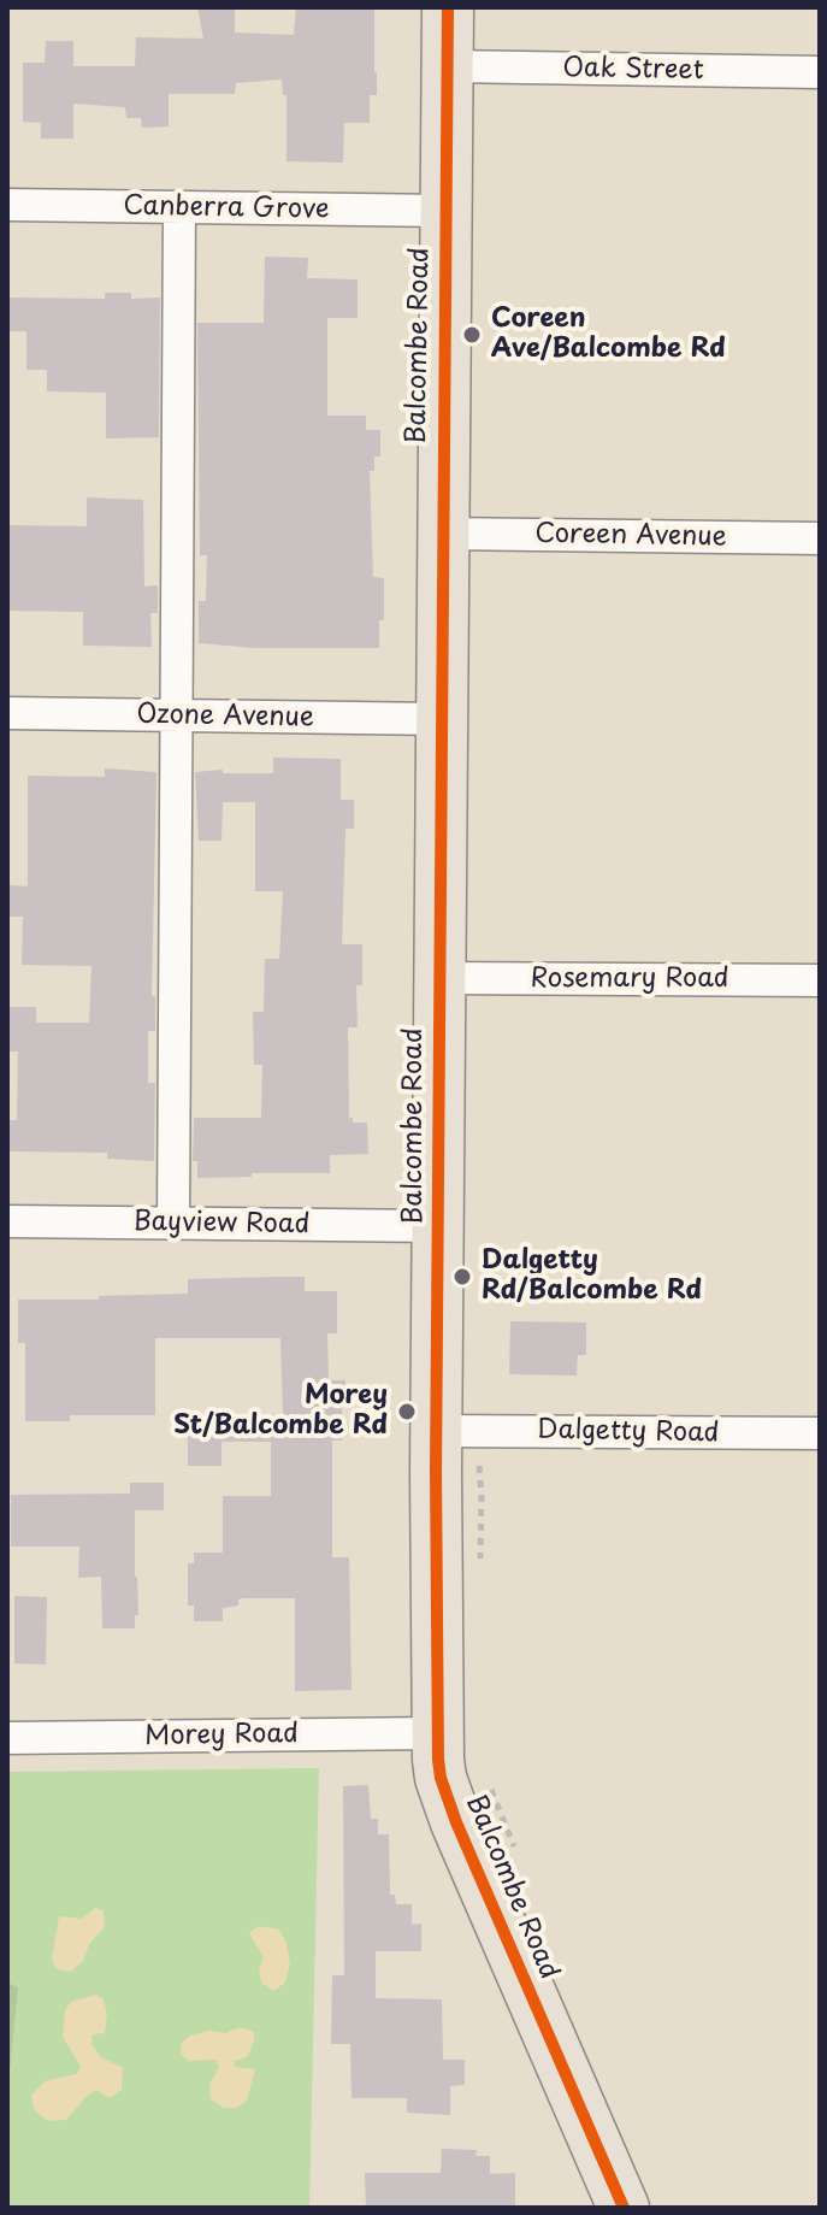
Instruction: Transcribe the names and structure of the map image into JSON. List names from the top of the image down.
{
  "streets": {
    "main road": ["Balcombe Road"],
    "street": [
      "Oak Street",
      "Canberra Grove",
      "Coreen Avenue",
      "Ozone Avenue",
      "Rosemary Road",
      "Bayview Road",
      "Dalgetty Road",
      "Morey Road"
    ]
  },
  "crossings": [
    ["Oak Street", "Balcombe Road"],
    ["Canberra Grove", "Balcombe Road"],
    ["Balcombe Road", "Coreen Avenue"],
    ["Balcombe Road", "Ozone Avenue"],
    ["Balcombe Road", "Rosemary Road"],
    ["Balcombe Road", "Bayview Road"],
    ["Balcombe Road", "Dalgetty Road"],
    ["Balcombe Road", "Morey Road"]
  ],
  "places": ["Coreen Ave/Balcombe Rd", "Dalgetty Rd/Balcombe Rd", "Morey St/Balcombe Rd"]
}
